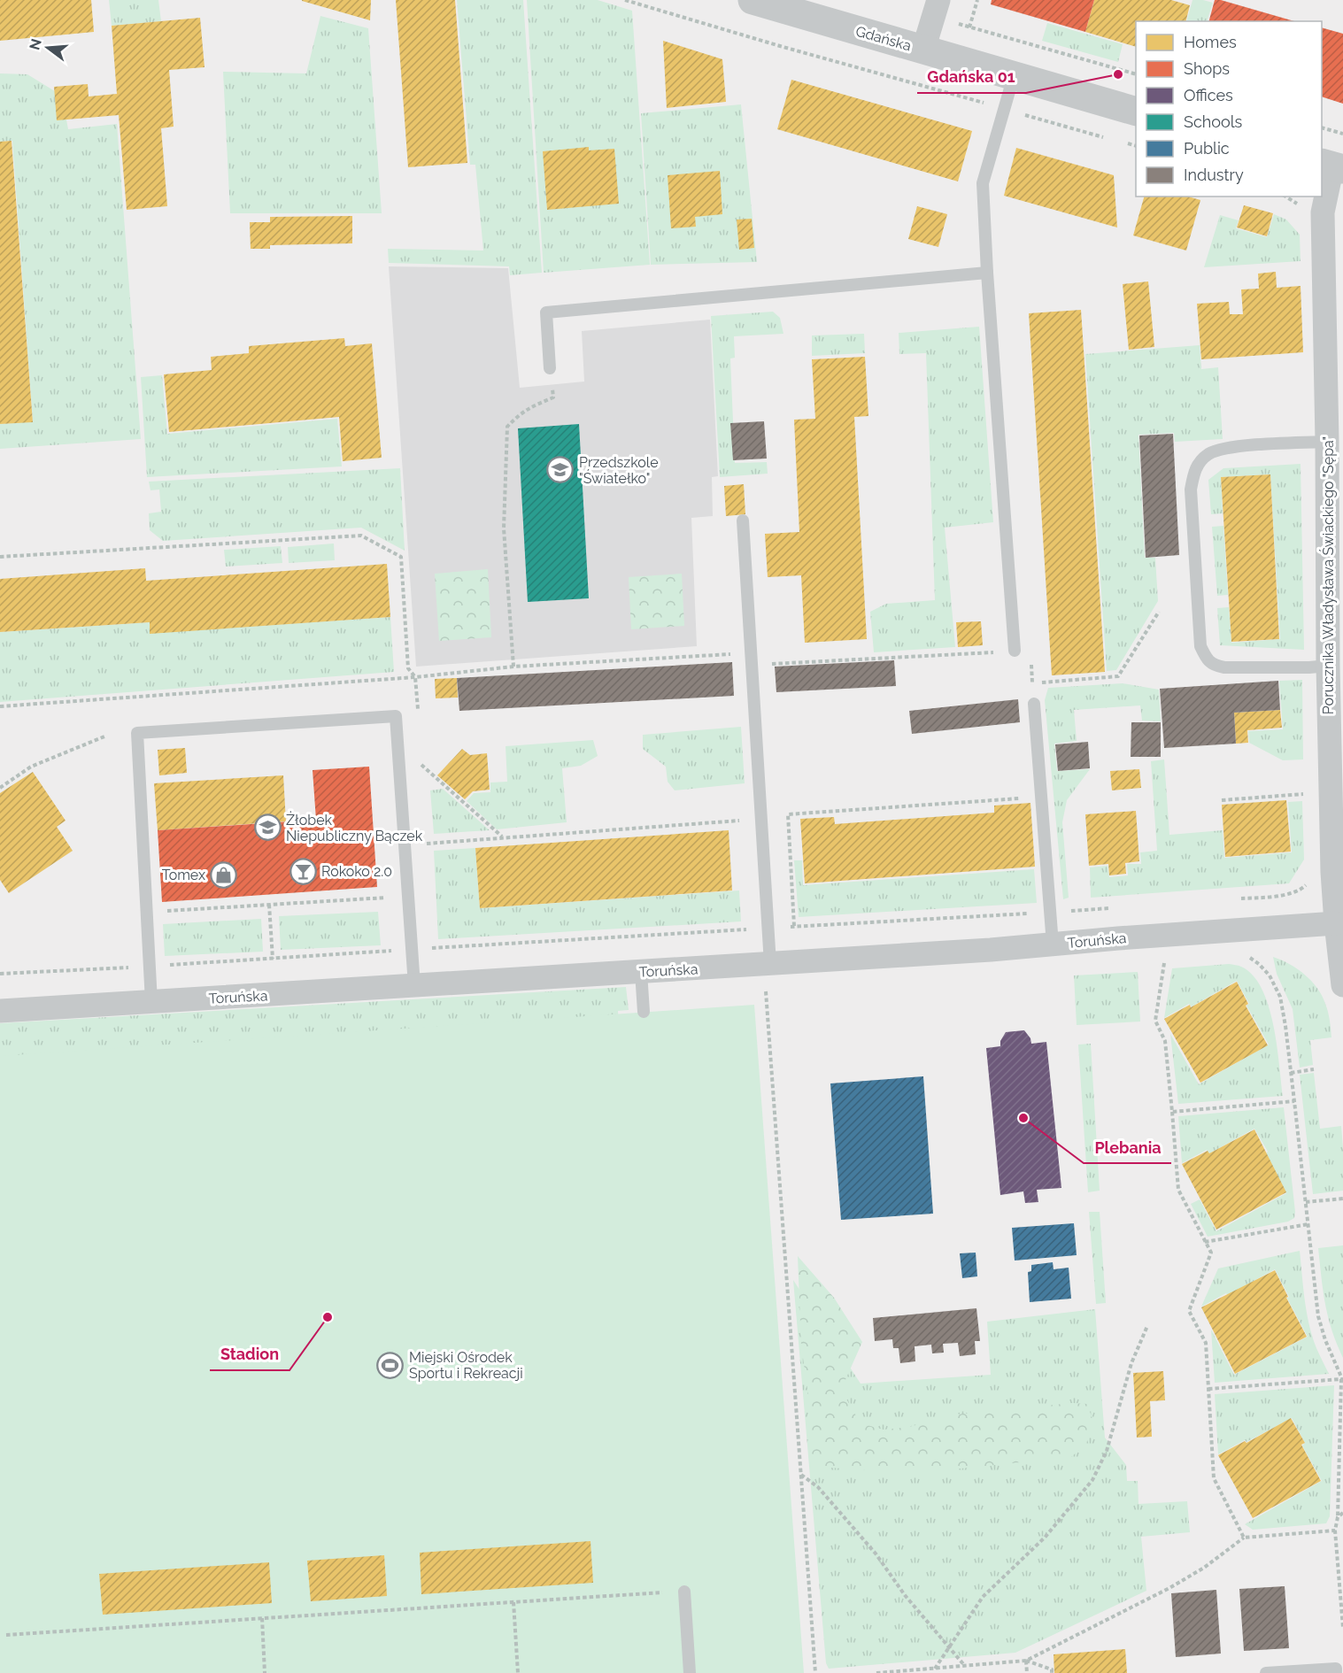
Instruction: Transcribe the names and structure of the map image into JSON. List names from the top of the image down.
{
  "streets": {
    "street": ["Gdańska", "Porucznika Władysława Świackiego \"Sępa\"", "Toruńska"]
  },
  "crossings": [
    ["Porucznika Władysława Świackiego \"Sępa\"", "Toruńska"]
  ],
  "places": {
    "other": ["Gdańska 01", "Plebania", "Stadion"],
    "school or university": ["Przedszkole \"Światełko\"", "Żłobek Niepubliczny Bączek"],
    "bar": ["Rokoko 2.0"],
    "shop": ["Tomex"],
    "sports": ["Miejski Ośrodek Sportu i Rekreacji"]
  },
  "legend": [
    "Homes",
    "Shops",
    "Offices",
    "Schools",
    "Public",
    "Industry"
  ],
  "north": "left"
}
